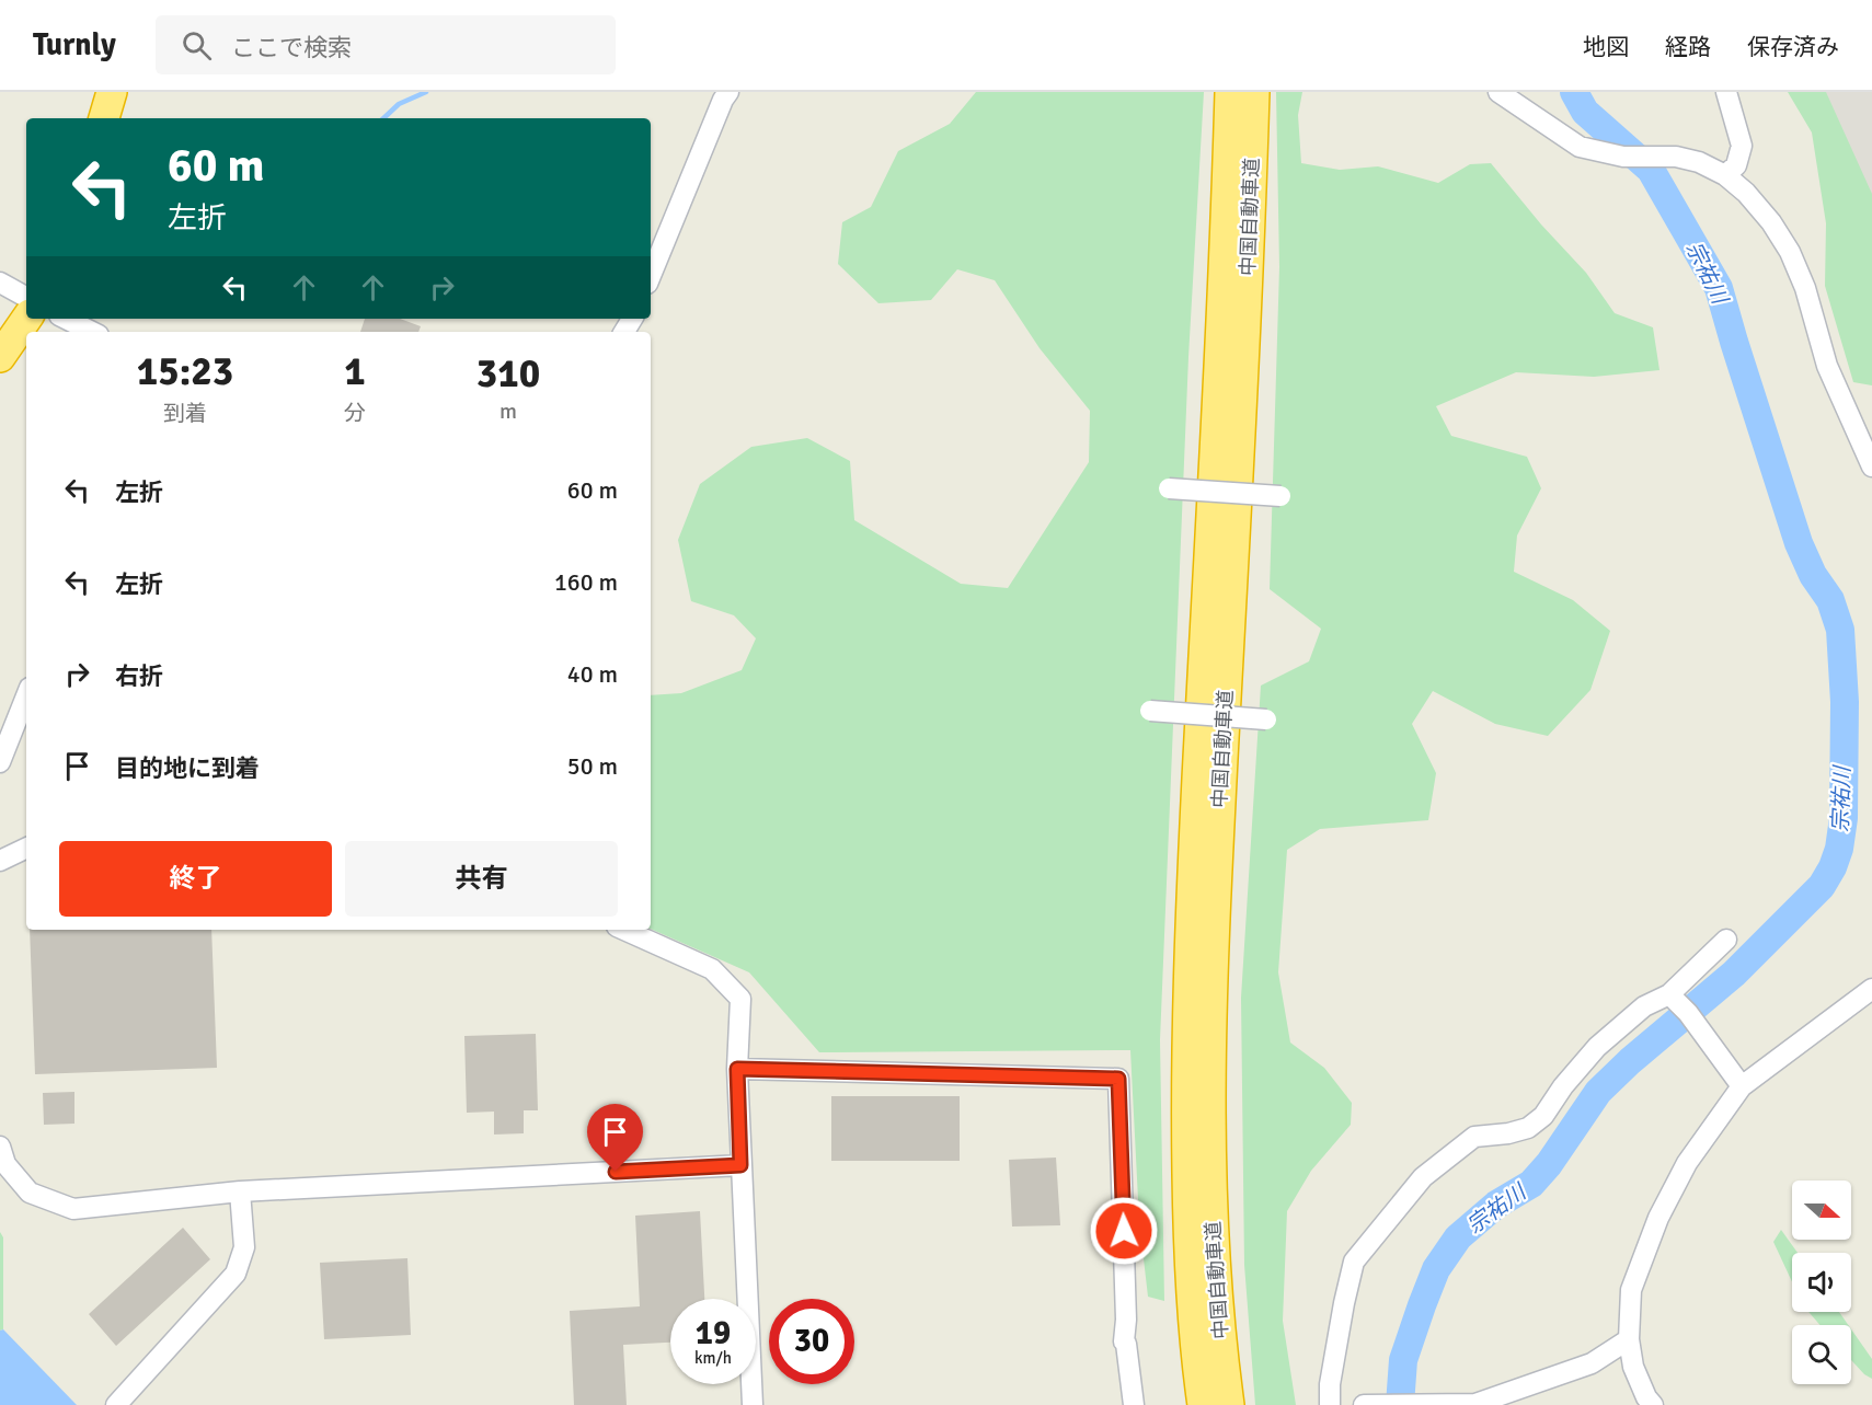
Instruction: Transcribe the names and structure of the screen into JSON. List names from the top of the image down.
{
  "streets": {
    "highway": ["中国自動車道"]
  },
  "water": ["宗祐川"],
  "north": "right",
  "page": {
    "header": "Turnly",
    "search": "ここで検索",
    "nav": ["地図", "経路", "保存済み"],
    "turn": ["60 m", "左折"],
    "eta": [
      "15:23",
      "到着",
      "1",
      "分",
      "310",
      "m"
    ],
    "list": [
      {
        "name": "左折",
        "value": "60 m"
      },
      {
        "name": "左折",
        "value": "160 m"
      },
      {
        "name": "右折",
        "value": "40 m"
      },
      {
        "name": "目的地に到着",
        "value": "50 m"
      }
    ],
    "buttons": ["終了", "共有"],
    "speed": "19 km/h",
    "limit": "30"
  }
}
